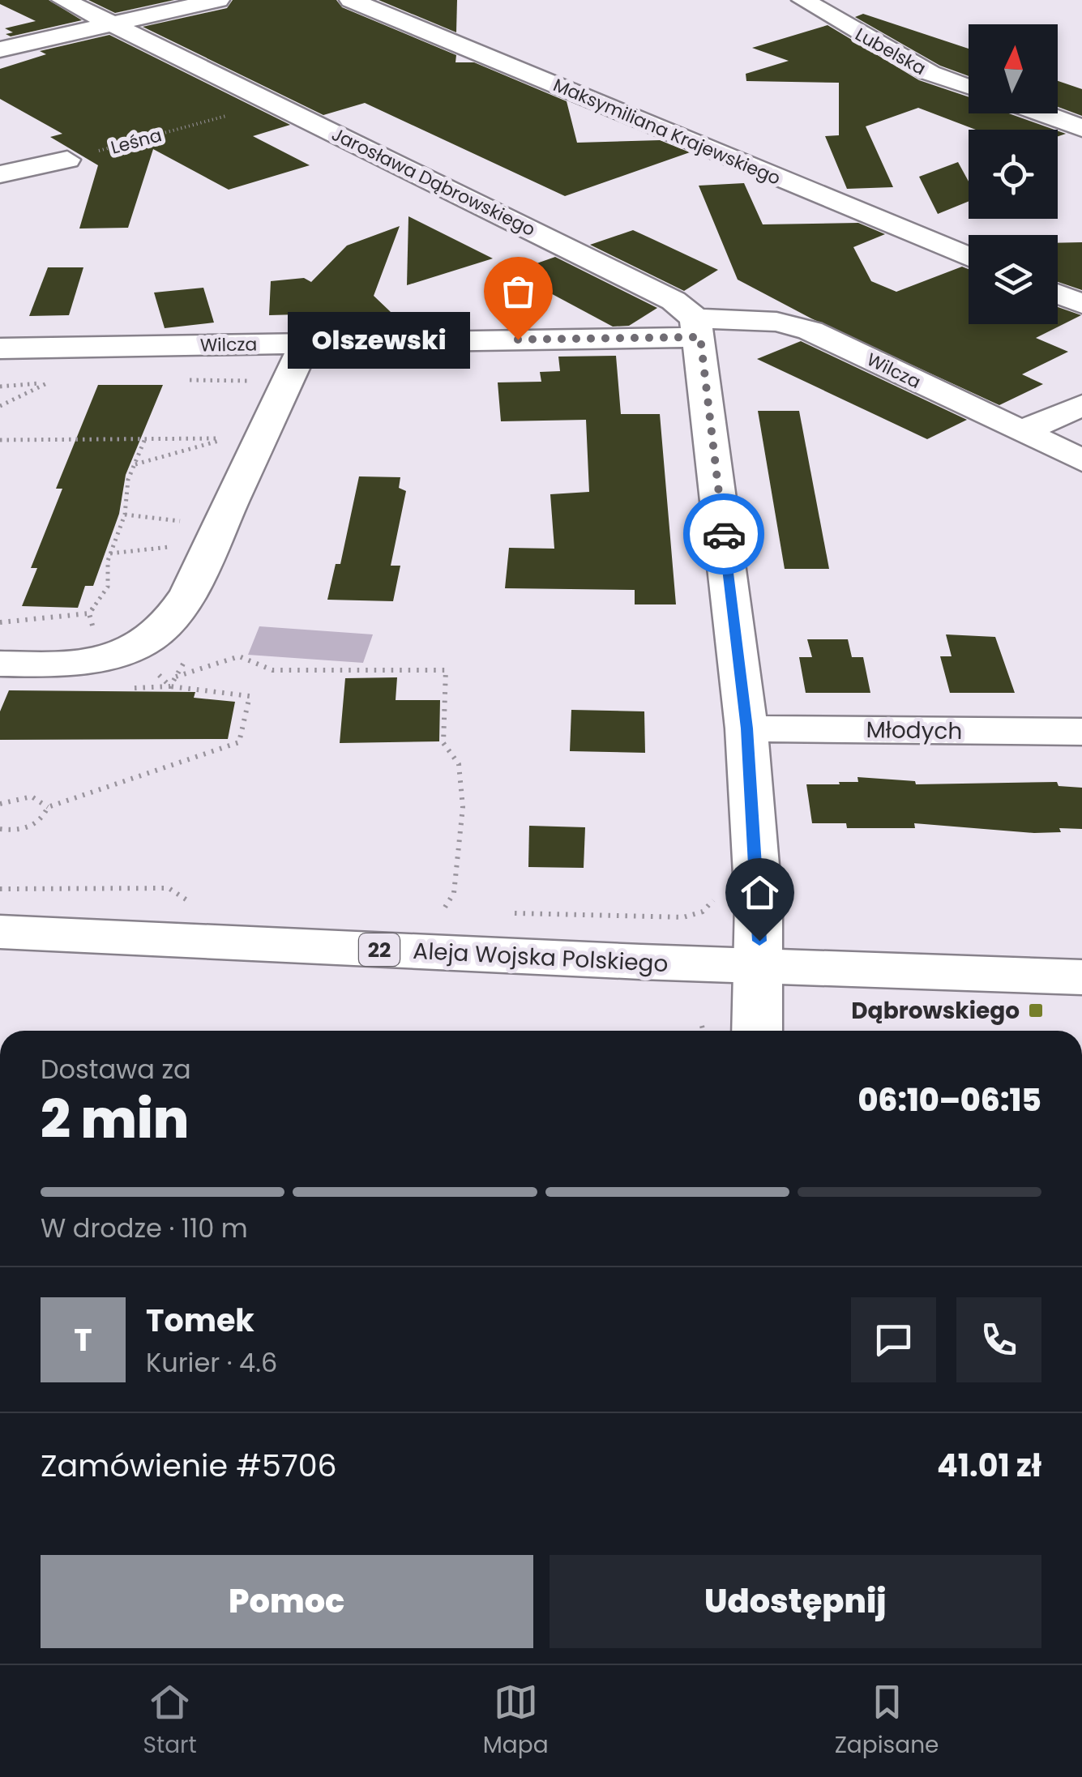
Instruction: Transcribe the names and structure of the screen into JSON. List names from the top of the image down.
{
  "streets": {
    "street": [
      "Lubelska",
      "Maksymiliana Krajewskiego",
      "Jarosława Dąbrowskiego",
      "Wilcza",
      "Młodych",
      "22",
      "Aleja Wojska Polskiego"
    ],
    "path": ["Leśna"]
  },
  "crossings": [
    ["Leśna", "Jarosława Dąbrowskiego"],
    ["Jarosława Dąbrowskiego", "Wilcza"]
  ],
  "places": {
    "other": ["Olszewski"],
    "transit": ["Dąbrowskiego"]
  },
  "north": "top",
  "page": {
    "bubble": "Olszewski",
    "heading": ["2 min", "Dostawa za", "06:10–06:15"],
    "panel": [
      "Tomek",
      "Kurier · 4.6",
      "Zamówienie #5706",
      "41.01 zł"
    ],
    "bar": "W drodze · 110 m",
    "round": "T",
    "buttons": ["Pomoc", "Udostępnij"],
    "tabs": ["Start", "Mapa", "Zapisane"]
  }
}
